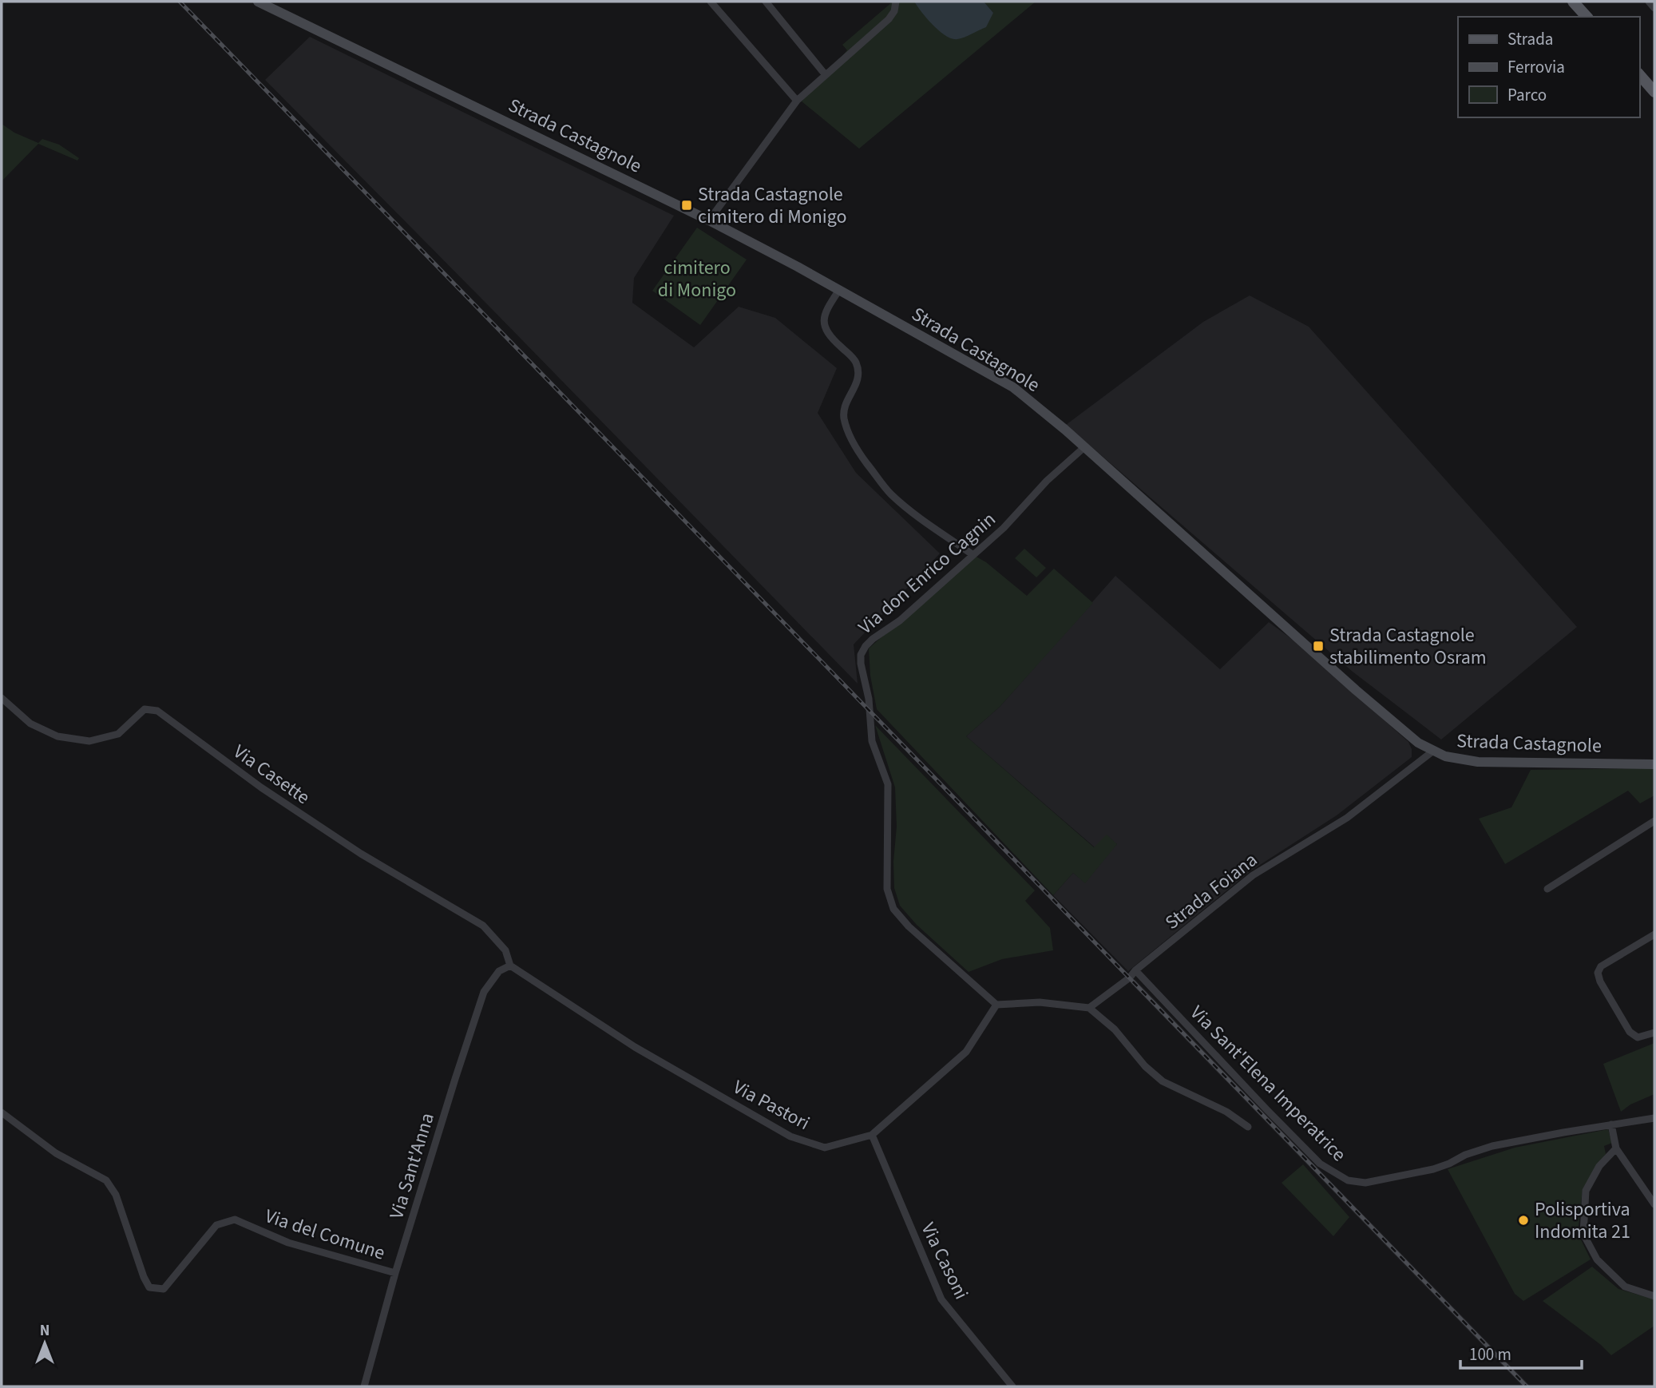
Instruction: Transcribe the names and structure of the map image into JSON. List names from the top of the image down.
{
  "streets": {
    "main road": ["Strada Castagnole"],
    "street": [
      "Via don Enrico Cagnin",
      "Via Casette",
      "Strada Foiana",
      "Via Sant'Elena Imperatrice",
      "Via Pastori",
      "Via Sant'Anna",
      "Via del Comune",
      "Via Casoni"
    ]
  },
  "crossings": [
    ["Strada Castagnole", "Via don Enrico Cagnin"],
    ["Strada Castagnole", "Strada Foiana"],
    ["Via don Enrico Cagnin", "Via Pastori"],
    ["Via Casette", "Via Pastori"],
    ["Via Casette", "Via Sant'Anna"],
    ["Strada Foiana", "Via Sant'Elena Imperatrice"],
    ["Via Pastori", "Via Sant'Anna"],
    ["Via Pastori", "Via Casoni"],
    ["Via Sant'Anna", "Via del Comune"]
  ],
  "parks": ["cimitero di Monigo"],
  "places": {
    "transit": ["Strada Castagnole cimitero di Monigo", "Strada Castagnole stabilimento Osram"],
    "other": ["Polisportiva Indomita 21"]
  },
  "legend": ["Strada", "Ferrovia", "Parco"],
  "scale_bar": "100 m",
  "north": "top"
}
